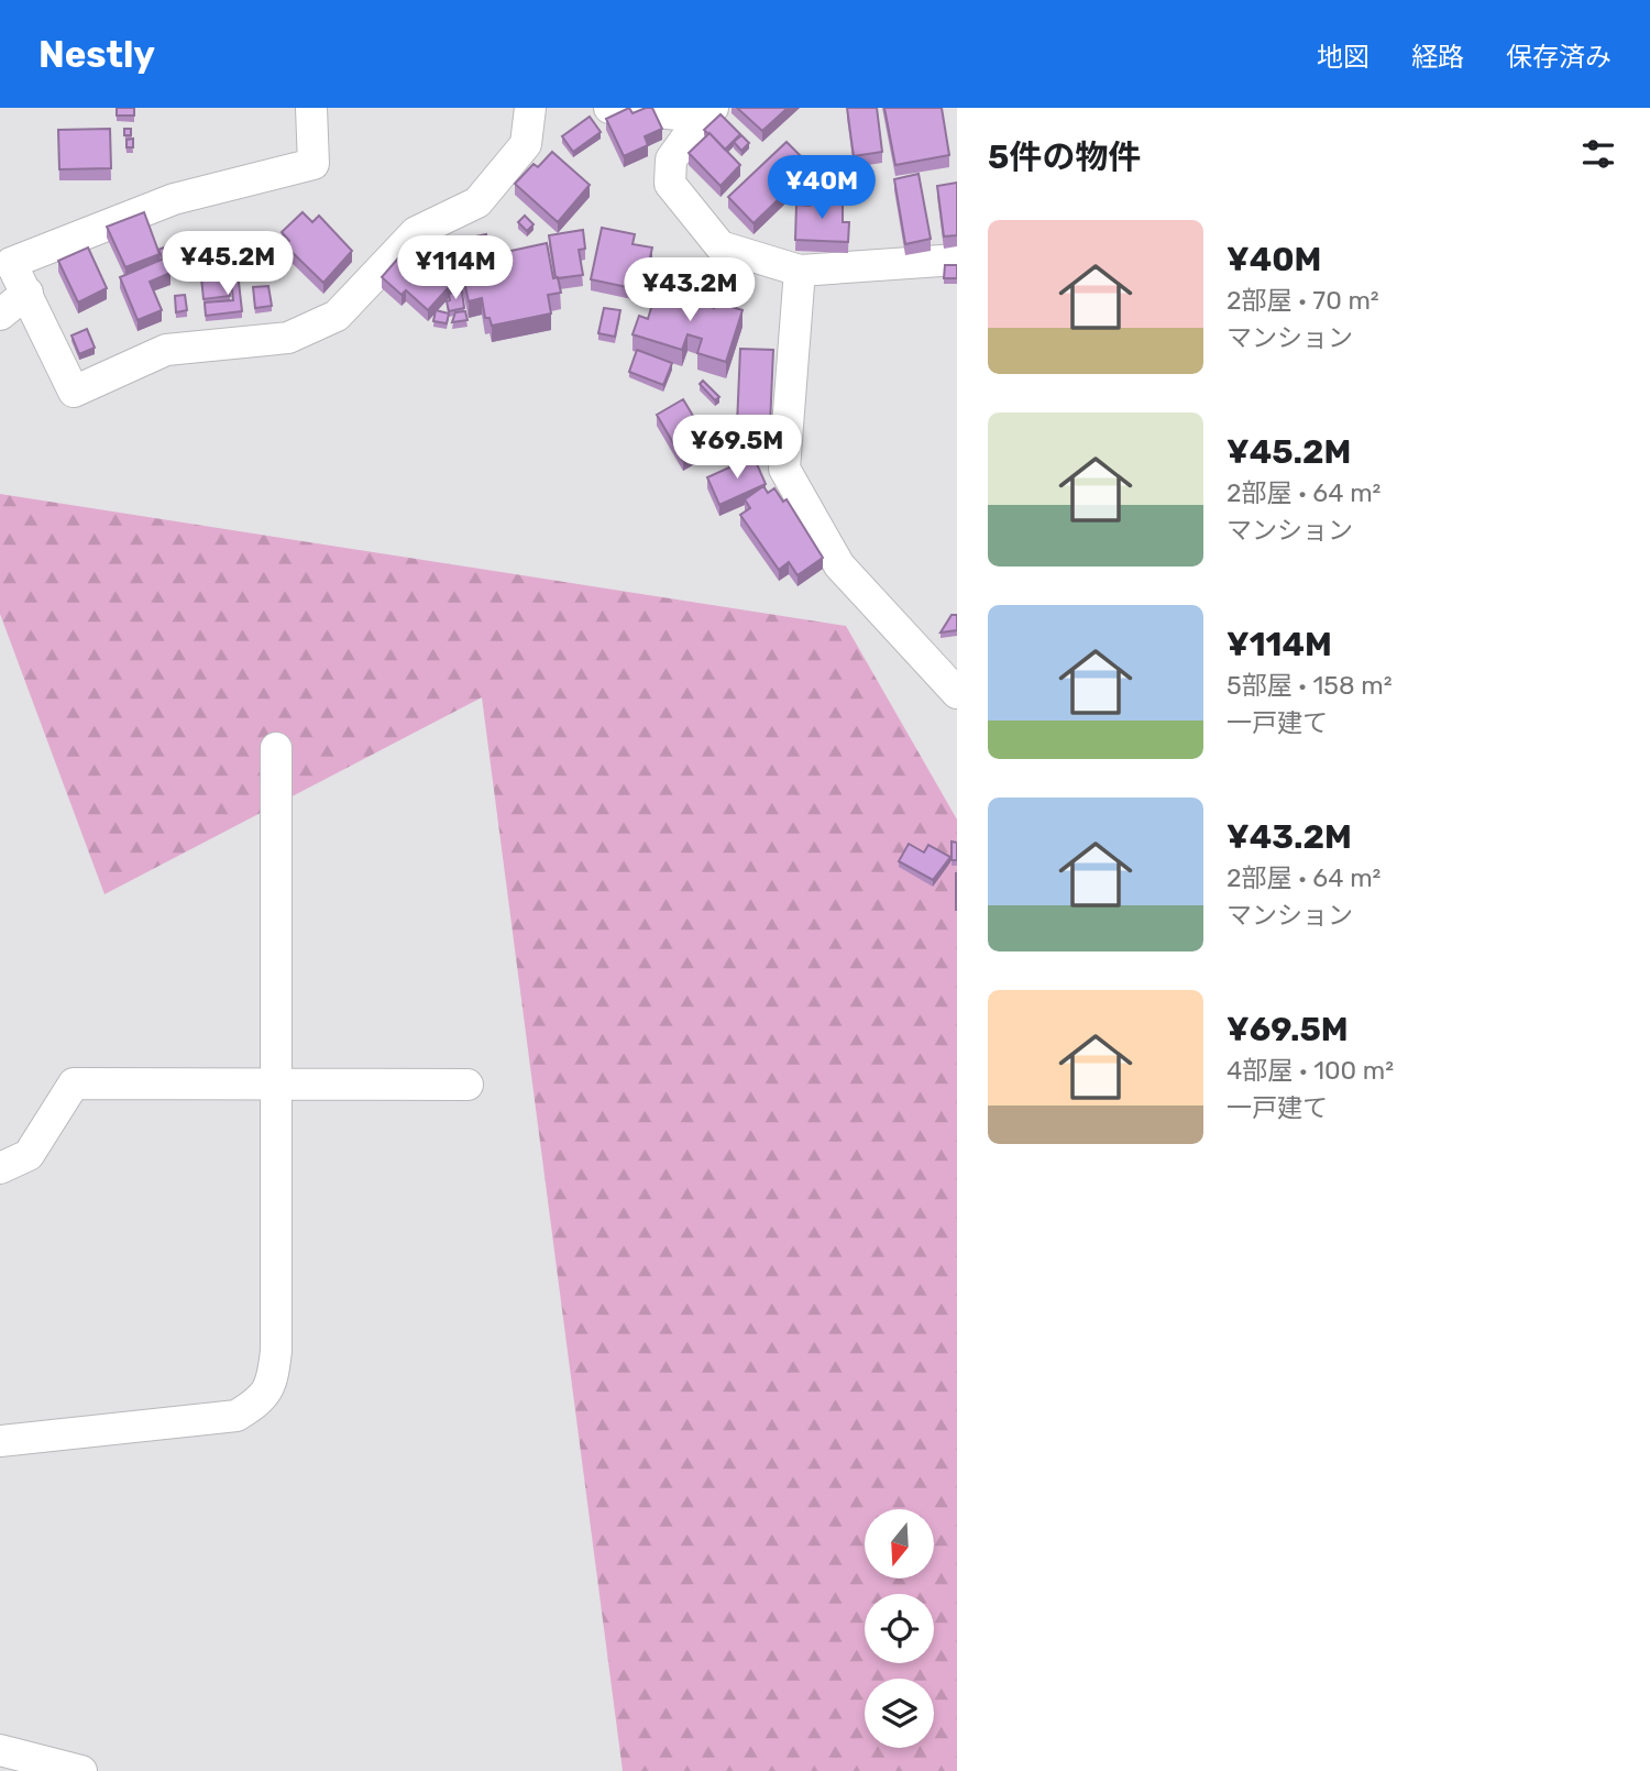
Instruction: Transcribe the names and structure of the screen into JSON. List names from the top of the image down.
{
  "north": "bottom",
  "page": {
    "header": "Nestly",
    "nav": ["地図", "経路", "保存済み"],
    "heading": "5件の物件",
    "price": [
      "¥40M",
      "¥45.2M",
      "¥114M",
      "¥43.2M",
      "¥69.5M"
    ],
    "list": [
      {
        "name": "¥40M",
        "note": "2部屋 · 70 m² · マンション"
      },
      {
        "name": "¥45.2M",
        "note": "2部屋 · 64 m² · マンション"
      },
      {
        "name": "¥114M",
        "note": "5部屋 · 158 m² · 一戸建て"
      },
      {
        "name": "¥43.2M",
        "note": "2部屋 · 64 m² · マンション"
      },
      {
        "name": "¥69.5M",
        "note": "4部屋 · 100 m² · 一戸建て"
      }
    ]
  }
}
